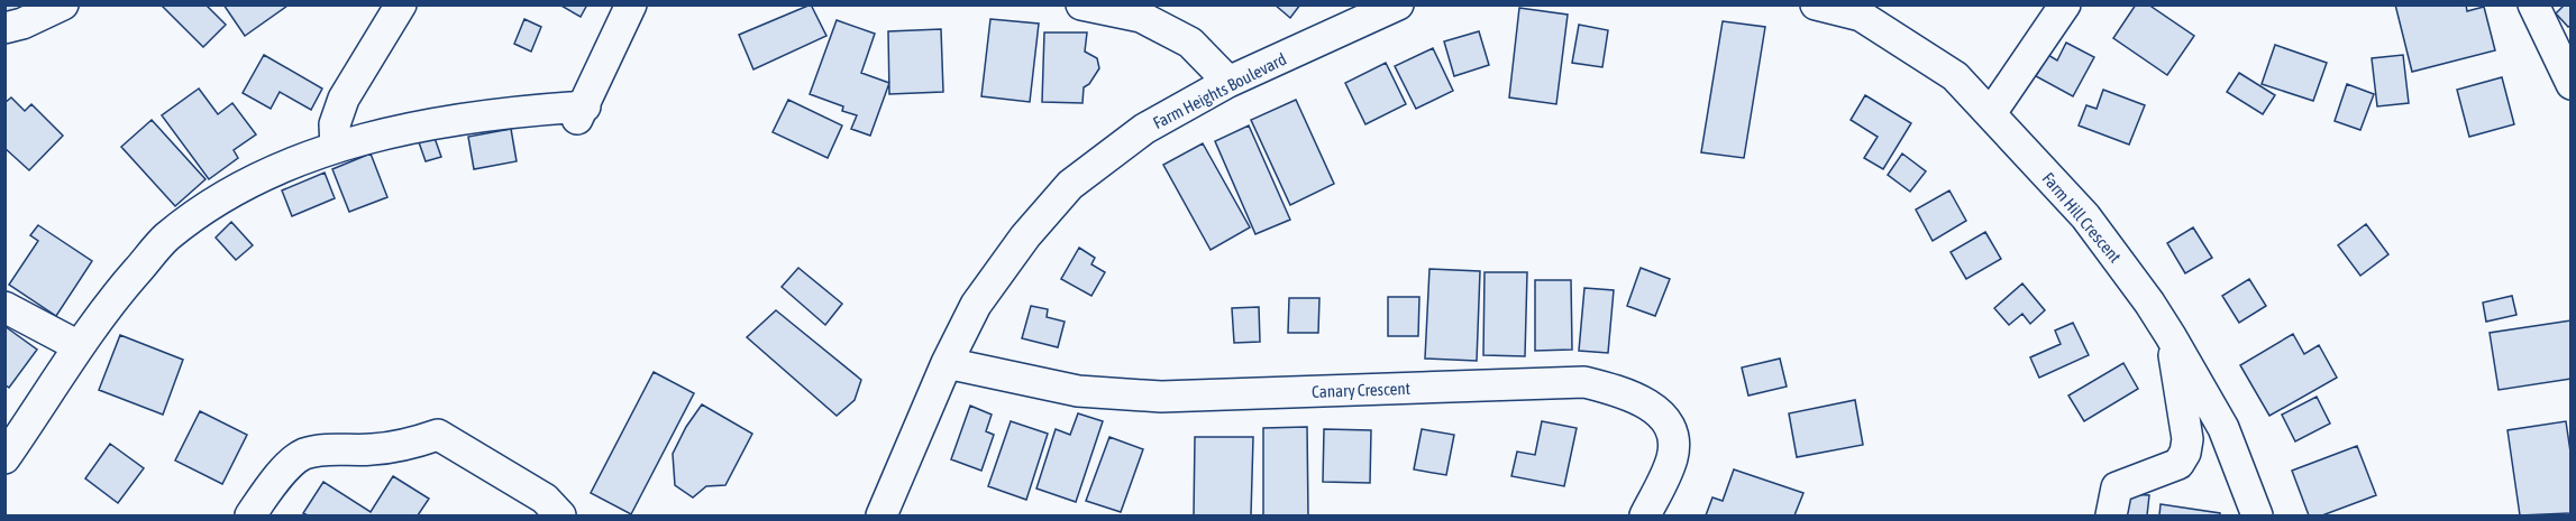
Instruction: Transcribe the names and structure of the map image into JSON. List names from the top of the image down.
{
  "streets": {
    "street": ["Farm Heights Boulevard", "Farm Hill Crescent", "Canary Crescent"]
  },
  "crossings": [
    ["Farm Heights Boulevard", "Canary Crescent"]
  ]
}
